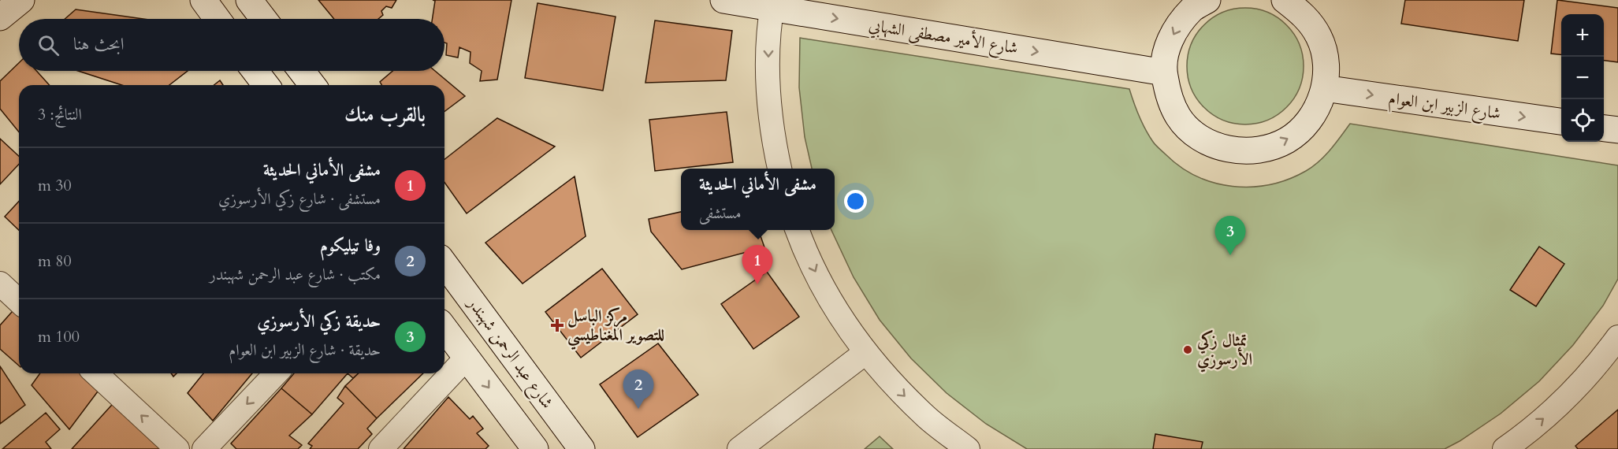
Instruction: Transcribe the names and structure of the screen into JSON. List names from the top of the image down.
{
  "streets": {
    "main road": ["شارع الأمير مصطفى الشهابي", "شارع الزبير ابن العوام", "شارع عبد الرحمن شهبندر"]
  },
  "one_way": ["شارع الأمير مصطفى الشهابي", "شارع الزبير ابن العوام"],
  "places": {
    "health": ["مركز الباسل للتصوير المغناطيسي"],
    "other": ["تمثال زكي الأرسوزي"]
  },
  "page": {
    "map_buttons": ["+", "−"],
    "search": "ابحث هنا",
    "heading": ["بالقرب منك", "النتائج: 3"],
    "list": [
      {
        "mark": "1",
        "name": "مشفى الأماني الحديثة",
        "note": "مستشفى · شارع زكي الأرسوزي",
        "value": "30 m"
      },
      {
        "mark": "2",
        "name": "وفا تيليكوم",
        "note": "مكتب · شارع عبد الرحمن شهبندر",
        "value": "80 m"
      },
      {
        "mark": "3",
        "name": "حديقة زكي الأرسوزي",
        "note": "حديقة · شارع الزبير ابن العوام",
        "value": "100 m"
      }
    ],
    "popup": ["مشفى الأماني الحديثة", "مستشفى"],
    "pins": ["3", "1", "2"]
  }
}
